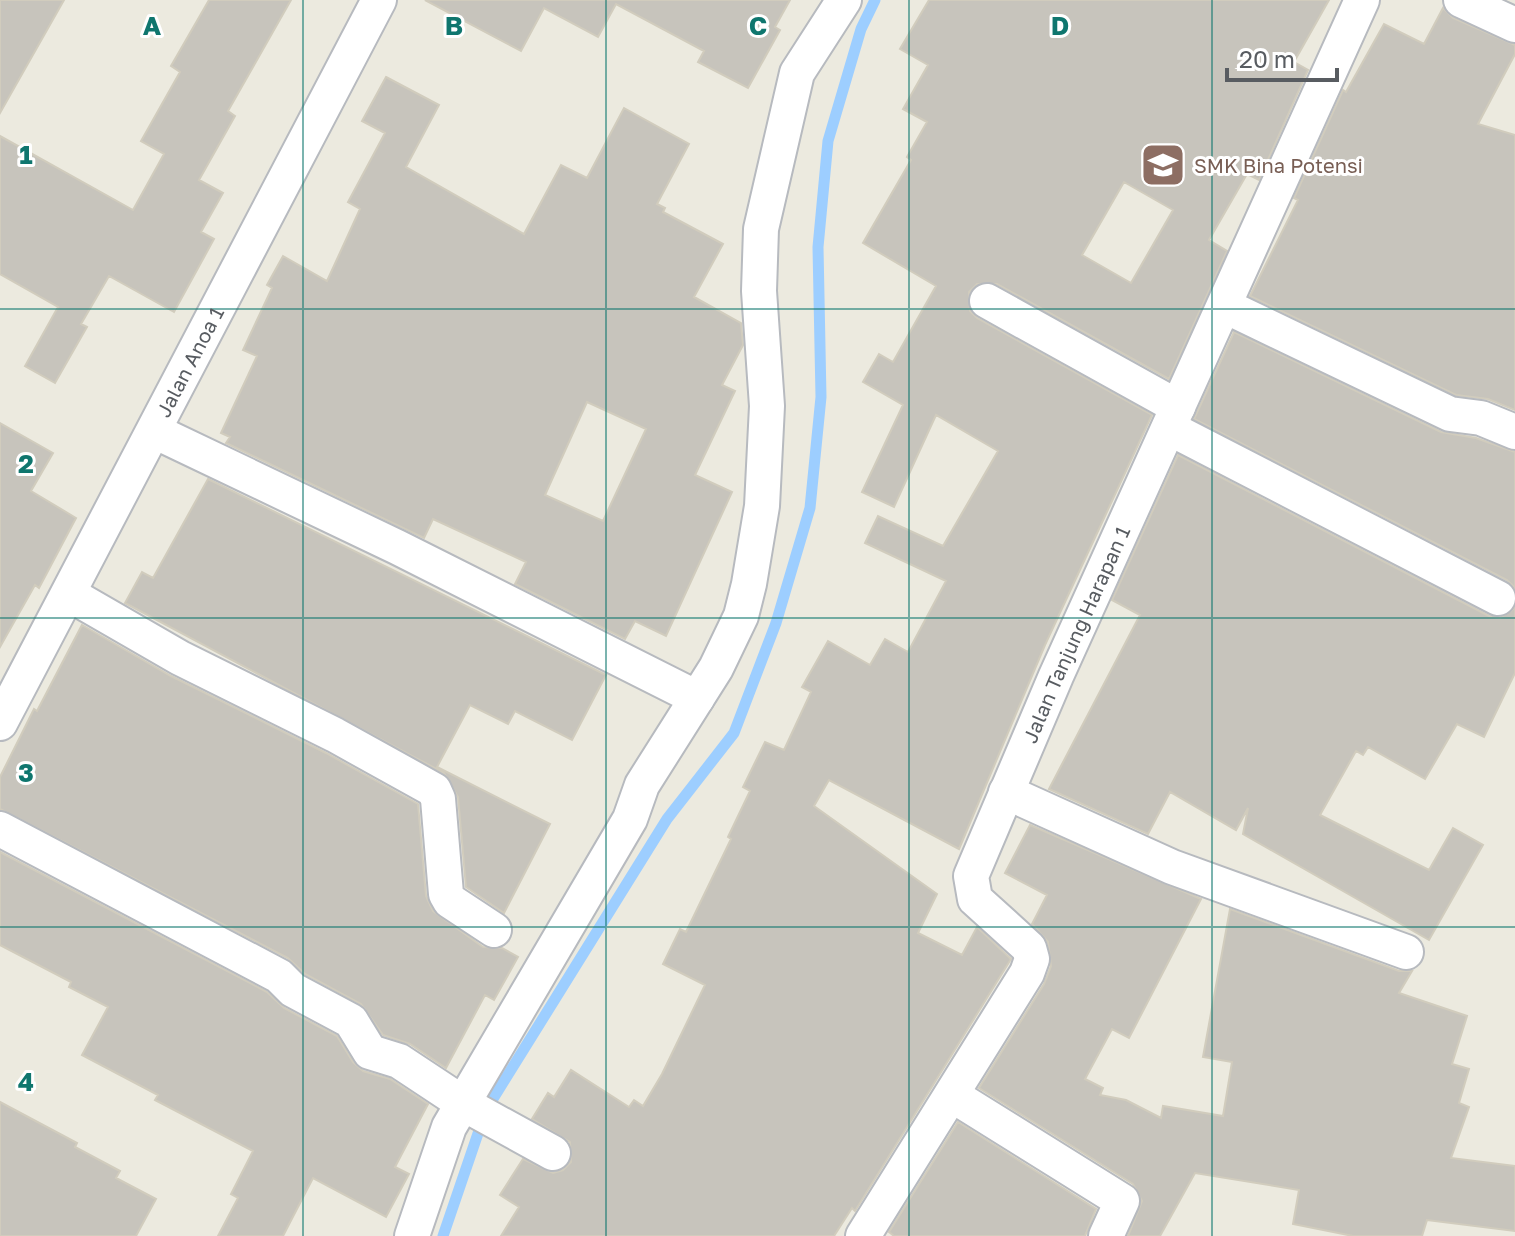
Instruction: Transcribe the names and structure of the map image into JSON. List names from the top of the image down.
{
  "streets": {
    "street": ["Jalan Anoa 1", "Jalan Tanjung Harapan 1"]
  },
  "places": {
    "school or university": ["SMK Bina Potensi"]
  },
  "scale_bar": "20 m",
  "grid": {
    "columns": [
      "A",
      "B",
      "C",
      "D"
    ],
    "rows": [
      "1",
      "2",
      "3",
      "4"
    ]
  }
}
